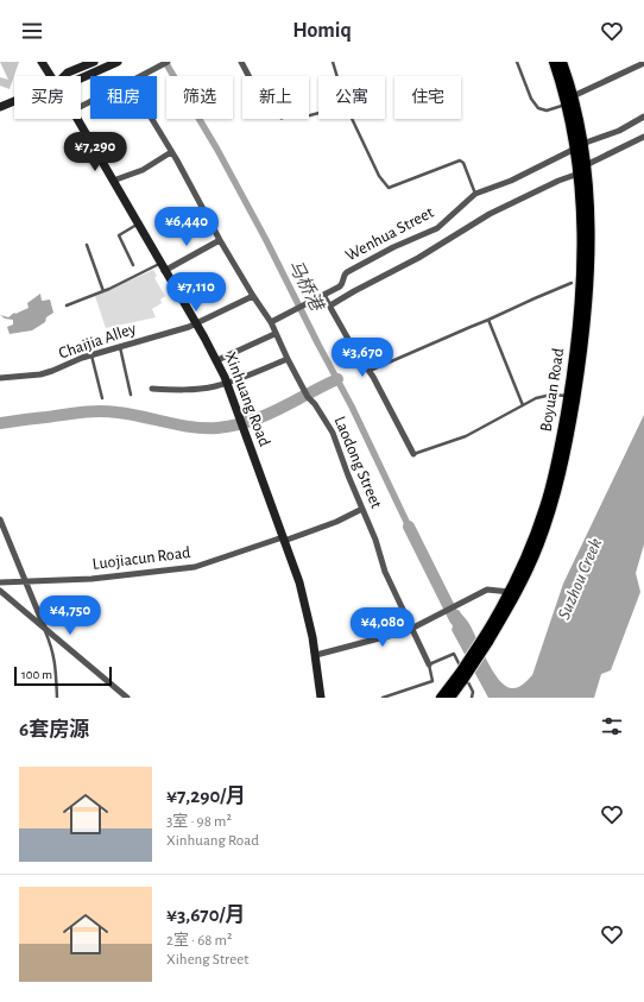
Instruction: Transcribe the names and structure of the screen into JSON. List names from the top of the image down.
{
  "streets": {
    "main road": ["Boyuan Road"],
    "street": [
      "Wenhua Street",
      "Chaijia Alley",
      "Xinhuang Road",
      "Laodong Street",
      "Luojiacun Road"
    ]
  },
  "crossings": [
    ["Wenhua Street", "Boyuan Road"],
    ["Wenhua Street", "Laodong Street"],
    ["Chaijia Alley", "Xinhuang Road"],
    ["Chaijia Alley", "Laodong Street"],
    ["Xinhuang Road", "Luojiacun Road"],
    ["Laodong Street", "Luojiacun Road"]
  ],
  "water": ["马桥港", "Suzhou Creek"],
  "scale_bar": "100 m",
  "page": {
    "header": "Homiq",
    "chip": [
      "买房",
      "租房",
      "筛选",
      "新上",
      "公寓",
      "住宅"
    ],
    "price": [
      "¥7,290",
      "¥6,440",
      "¥7,110",
      "¥3,670",
      "¥4,750",
      "¥4,080"
    ],
    "scale": "100 m",
    "heading": "6套房源",
    "list": [
      {
        "name": "¥7,290/月",
        "note": "3室 · 98 m² · Xinhuang Road"
      },
      {
        "name": "¥3,670/月",
        "note": "2室 · 68 m² · Xiheng Street"
      }
    ]
  }
}
